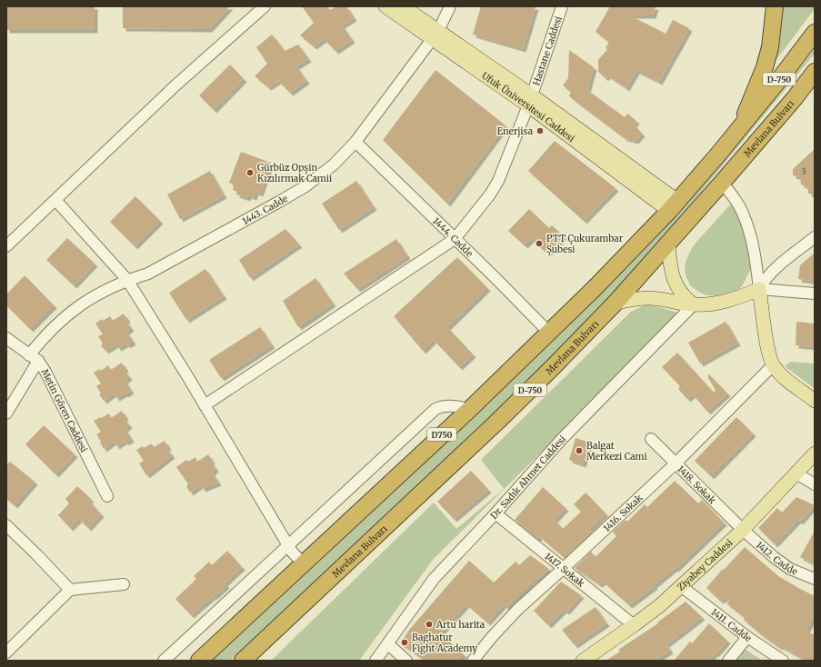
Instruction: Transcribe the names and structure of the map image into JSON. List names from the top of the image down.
{
  "streets": {
    "highway": ["D-750", "Mevlana Bulvarı", "D750"],
    "main road": ["Ufuk Üniversitesi Caddesi", "Ziyabey Caddesi"],
    "street": [
      "Hastane Caddesi",
      "1443. Cadde",
      "1444. Cadde",
      "Metin Gören Caddesi",
      "Dr. Sadık Ahmet Caddesi",
      "1418. Sokak",
      "1416. Sokak",
      "1412. Cadde",
      "1417. Sokak",
      "1411. Cadde"
    ]
  },
  "crossings": [
    ["Hastane Caddesi", "Ufuk Üniversitesi Caddesi"],
    ["Hastane Caddesi", "1444. Cadde"],
    ["D-750", "Ufuk Üniversitesi Caddesi"],
    ["D-750", "D750"],
    ["Ufuk Üniversitesi Caddesi", "1443. Cadde"],
    ["Ufuk Üniversitesi Caddesi", "D750"],
    ["1443. Cadde", "1444. Cadde"],
    ["1443. Cadde", "Metin Gören Caddesi"],
    ["1444. Cadde", "D750"],
    ["Dr. Sadık Ahmet Caddesi", "1417. Sokak"],
    ["1418. Sokak", "1416. Sokak"],
    ["1418. Sokak", "1412. Cadde"],
    ["1418. Sokak", "Ziyabey Caddesi"],
    ["1416. Sokak", "1417. Sokak"],
    ["1412. Cadde", "Ziyabey Caddesi"],
    ["Ziyabey Caddesi", "1417. Sokak"],
    ["Ziyabey Caddesi", "1411. Cadde"]
  ],
  "places": [
    "Enerjisa",
    "Gürbüz Opşin Kızılırmak Camii",
    "PTT Çukurambar Şubesi",
    "Balgat Merkezi Cami",
    "Artu harita",
    "Baghatur Fight Academy"
  ],
  "house_numbers": ["3"]
}
